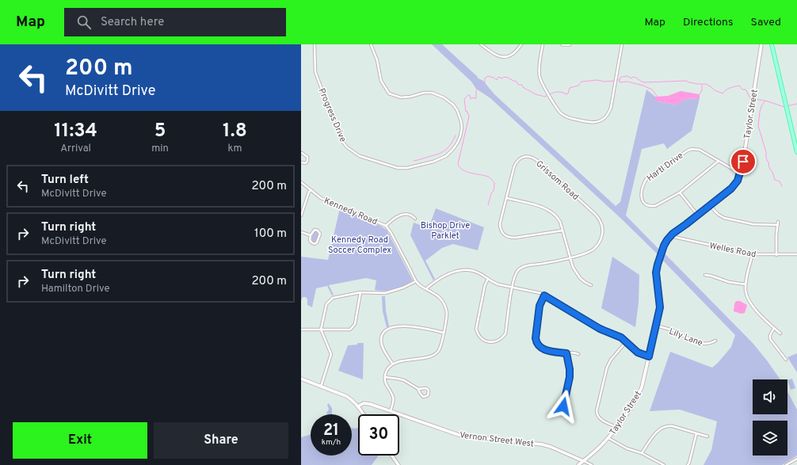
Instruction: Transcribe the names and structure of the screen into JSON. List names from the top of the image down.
{
  "streets": {
    "street": [
      "Taylor Street",
      "Progress Drive",
      "Hartl Drive",
      "Grissom Road",
      "Kennedy Road",
      "Welles Road",
      "Lily Lane",
      "Vernon Street West"
    ]
  },
  "crossings": [
    ["Taylor Street", "Hartl Drive"],
    ["Taylor Street", "Welles Road"],
    ["Taylor Street", "Lily Lane"],
    ["Taylor Street", "Vernon Street West"]
  ],
  "parks": ["Bishop Drive Parklet", "Kennedy Road Soccer Complex"],
  "page": {
    "header": "Map",
    "search": "Search here",
    "nav": ["Map", "Directions", "Saved"],
    "turn": ["200 m", "McDivitt Drive"],
    "eta": [
      "11:34",
      "Arrival",
      "5",
      "min",
      "1.8",
      "km"
    ],
    "list": [
      {
        "name": "Turn left",
        "note": "McDivitt Drive",
        "value": "200 m"
      },
      {
        "name": "Turn right",
        "note": "McDivitt Drive",
        "value": "100 m"
      },
      {
        "name": "Turn right",
        "note": "Hamilton Drive",
        "value": "200 m"
      }
    ],
    "speed": "21 km/h",
    "limit": "30",
    "buttons": ["Exit", "Share"]
  }
}
